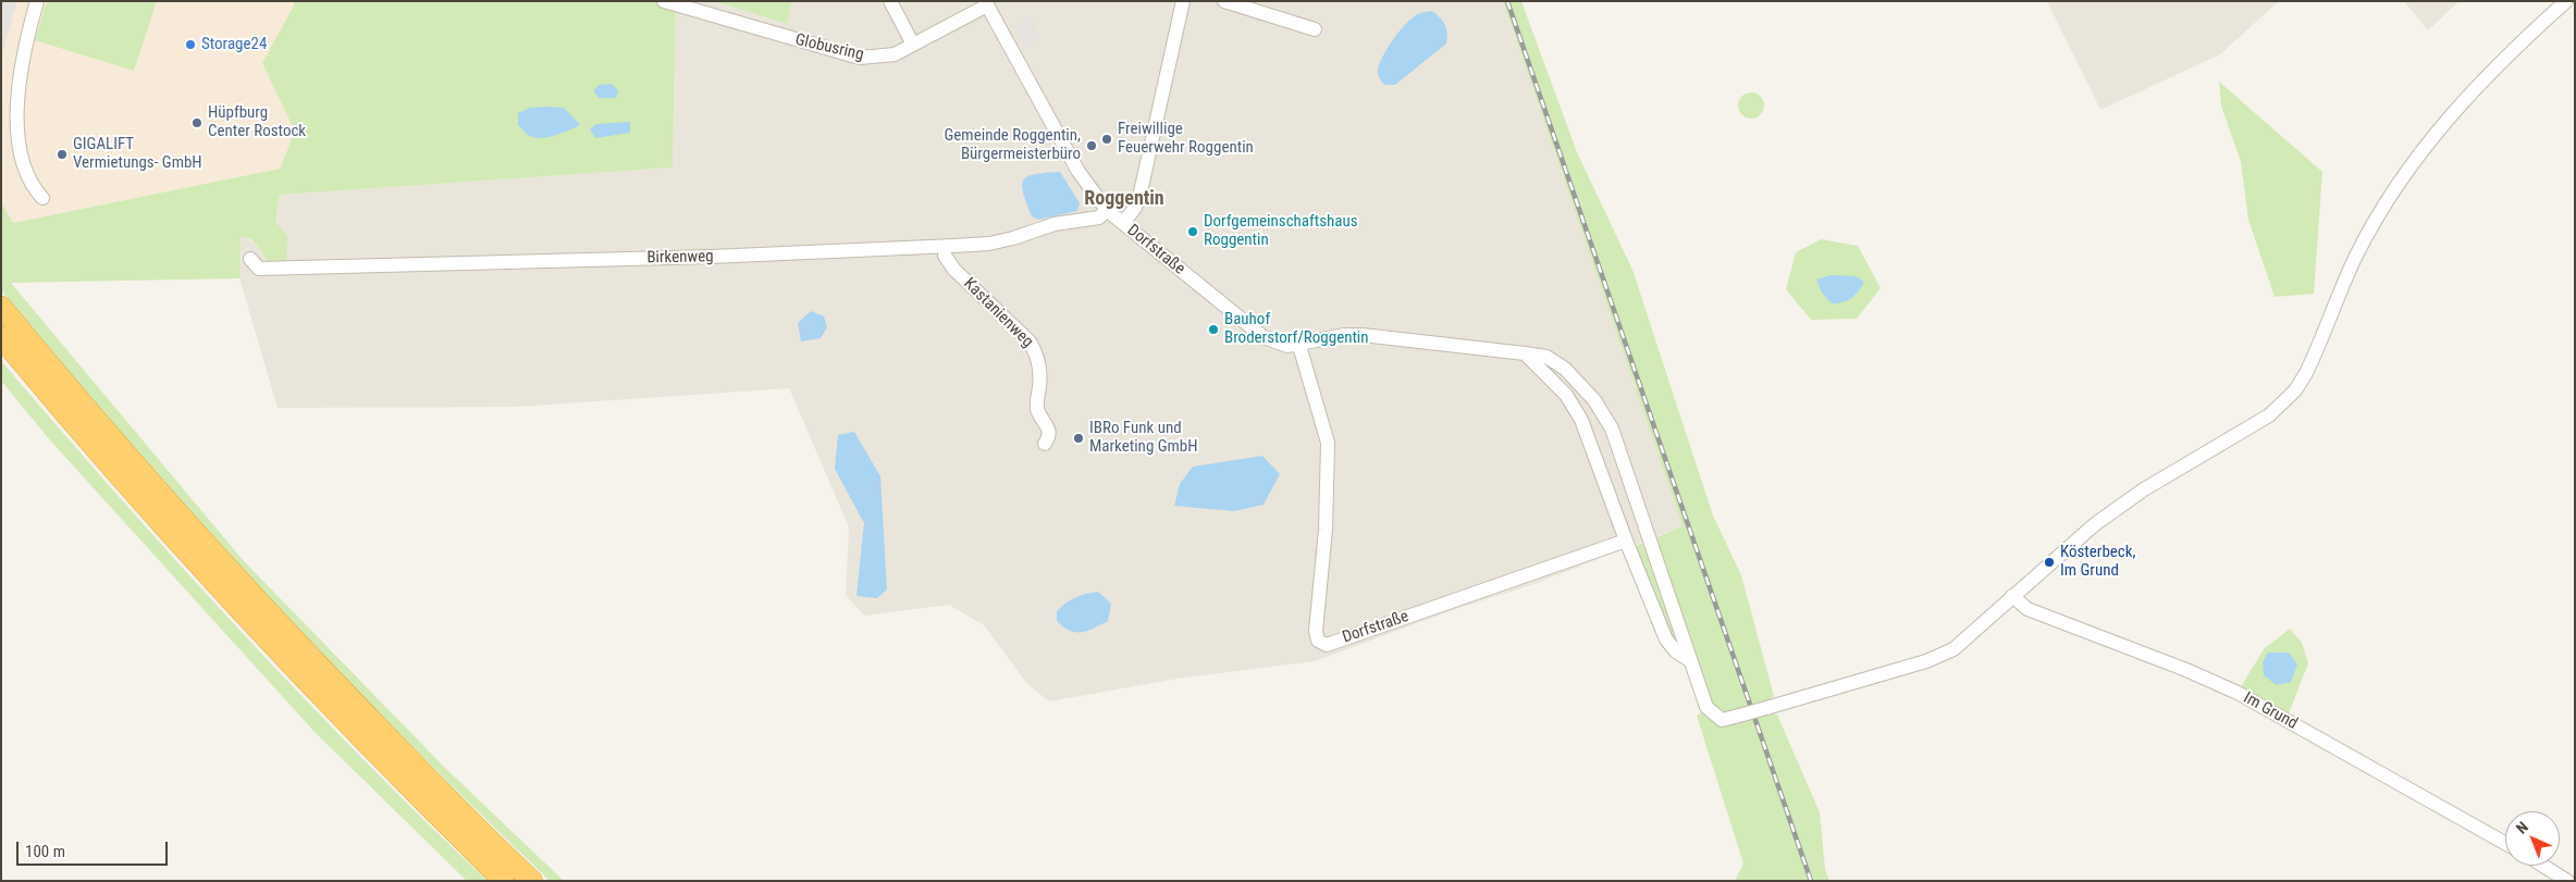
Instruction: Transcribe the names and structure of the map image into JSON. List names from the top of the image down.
{
  "streets": {
    "street": [
      "Globusring",
      "Dorfstraße",
      "Birkenweg",
      "Kastanienweg",
      "Im Grund"
    ]
  },
  "crossings": [
    ["Globusring", "Dorfstraße"],
    ["Dorfstraße", "Birkenweg"],
    ["Dorfstraße", "Im Grund"],
    ["Birkenweg", "Kastanienweg"]
  ],
  "districts": ["Roggentin"],
  "places": [
    "Storage24",
    "Hüpfburg Center Rostock",
    "Freiwillige Feuerwehr Roggentin",
    "Gemeinde Roggentin, Bürgermeisterbüro",
    "GIGALIFT Vermietungs- GmbH",
    "Dorfgemeinschaftshaus Roggentin",
    "Bauhof Broderstorf/Roggentin",
    "IBRo Funk und Marketing GmbH",
    "Kösterbeck, Im Grund"
  ],
  "scale_bar": "100 m",
  "north": "top left"
}
